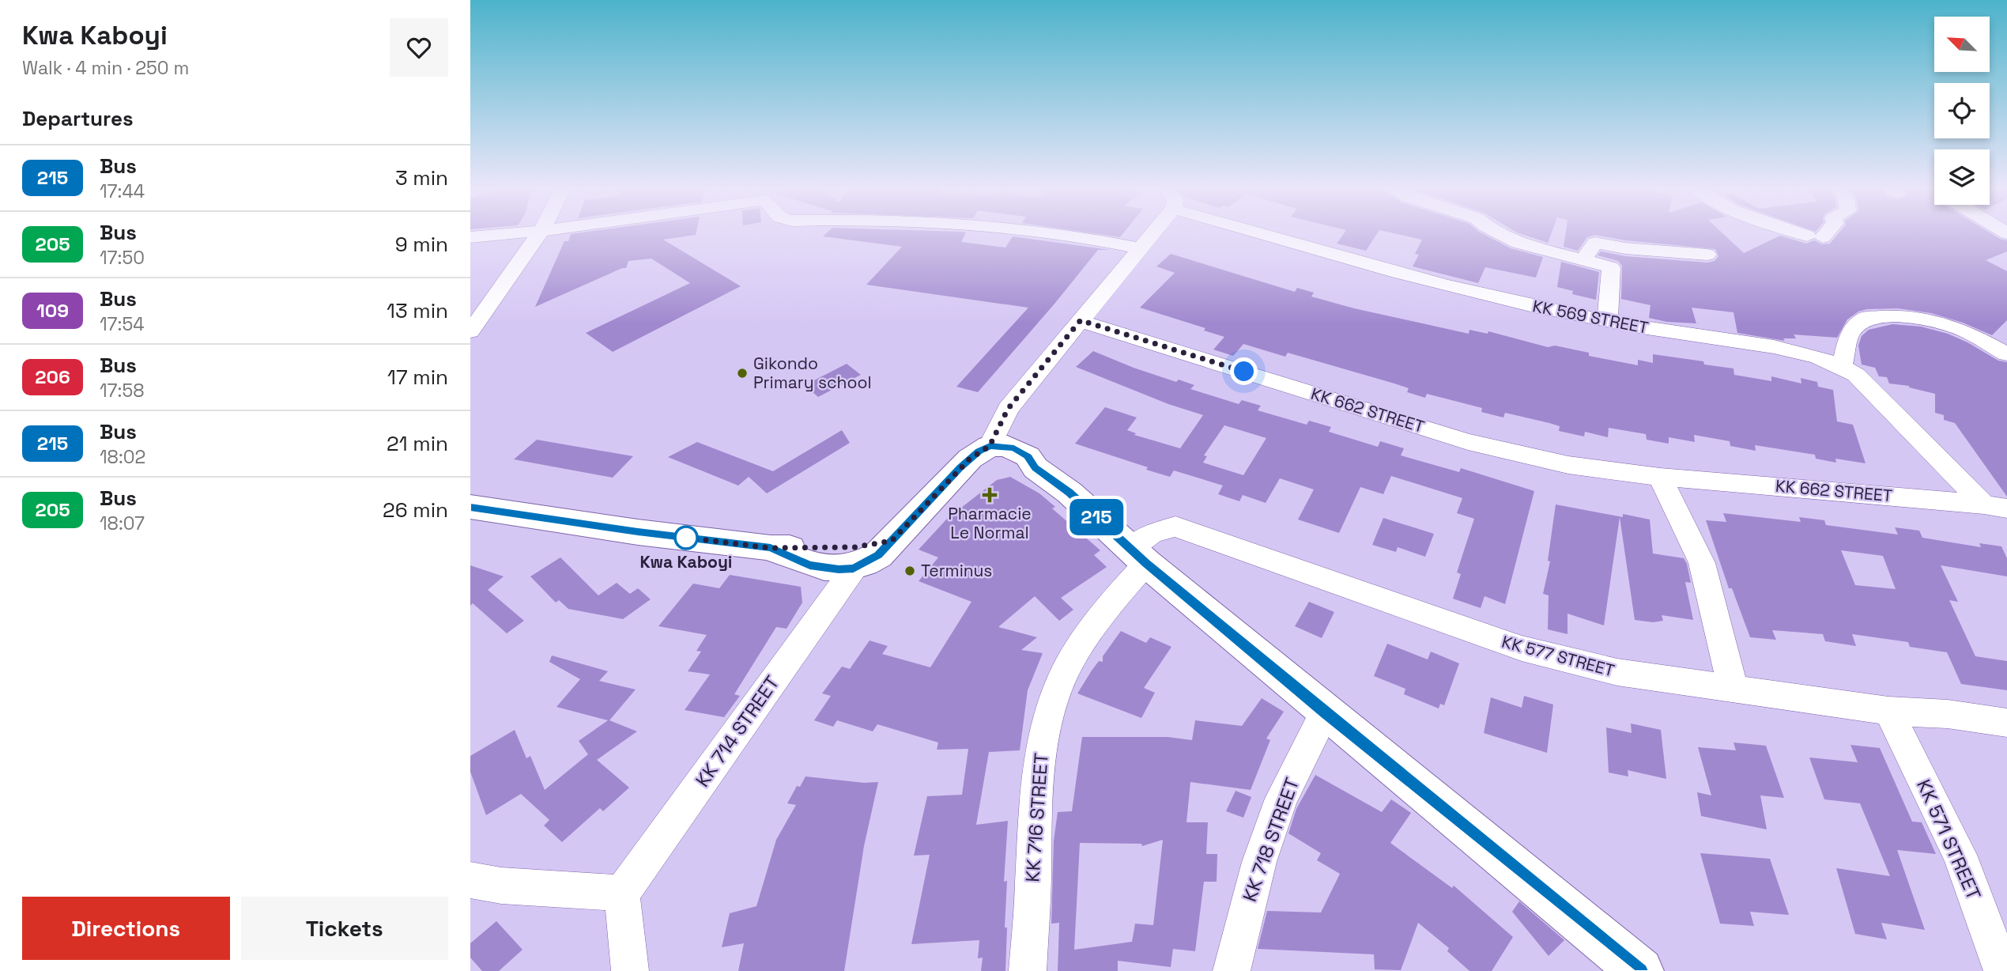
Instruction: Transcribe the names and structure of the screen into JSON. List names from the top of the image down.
{
  "streets": {
    "street": [
      "KK 569 STREET",
      "KK 662 STREET",
      "KK 577 STREET",
      "KK 714 STREET",
      "KK 716 STREET",
      "KK 718 STREET",
      "KK 571 STREET"
    ]
  },
  "crossings": [
    ["KK 569 STREET", "KK 662 STREET"],
    ["KK 577 STREET", "KK 716 STREET"],
    ["KK 577 STREET", "KK 571 STREET"]
  ],
  "places": {
    "other": ["Gikondo Primary school", "Kwa Kaboyi", "Terminus"],
    "health": ["Pharmacie Le Normal"]
  },
  "lines": ["bus line 215"],
  "north": "top left",
  "page": {
    "heading": [
      ["Kwa Kaboyi", "Walk · 4 min · 250 m"],
      "Departures"
    ],
    "on_map": "215",
    "list": [
      {
        "mark": "215",
        "name": "Bus",
        "note": "17:44",
        "value": "3 min"
      },
      {
        "mark": "205",
        "name": "Bus",
        "note": "17:50",
        "value": "9 min"
      },
      {
        "mark": "109",
        "name": "Bus",
        "note": "17:54",
        "value": "13 min"
      },
      {
        "mark": "206",
        "name": "Bus",
        "note": "17:58",
        "value": "17 min"
      },
      {
        "mark": "215",
        "name": "Bus",
        "note": "18:02",
        "value": "21 min"
      },
      {
        "mark": "205",
        "name": "Bus",
        "note": "18:07",
        "value": "26 min"
      }
    ],
    "buttons": ["Directions", "Tickets"]
  }
}
